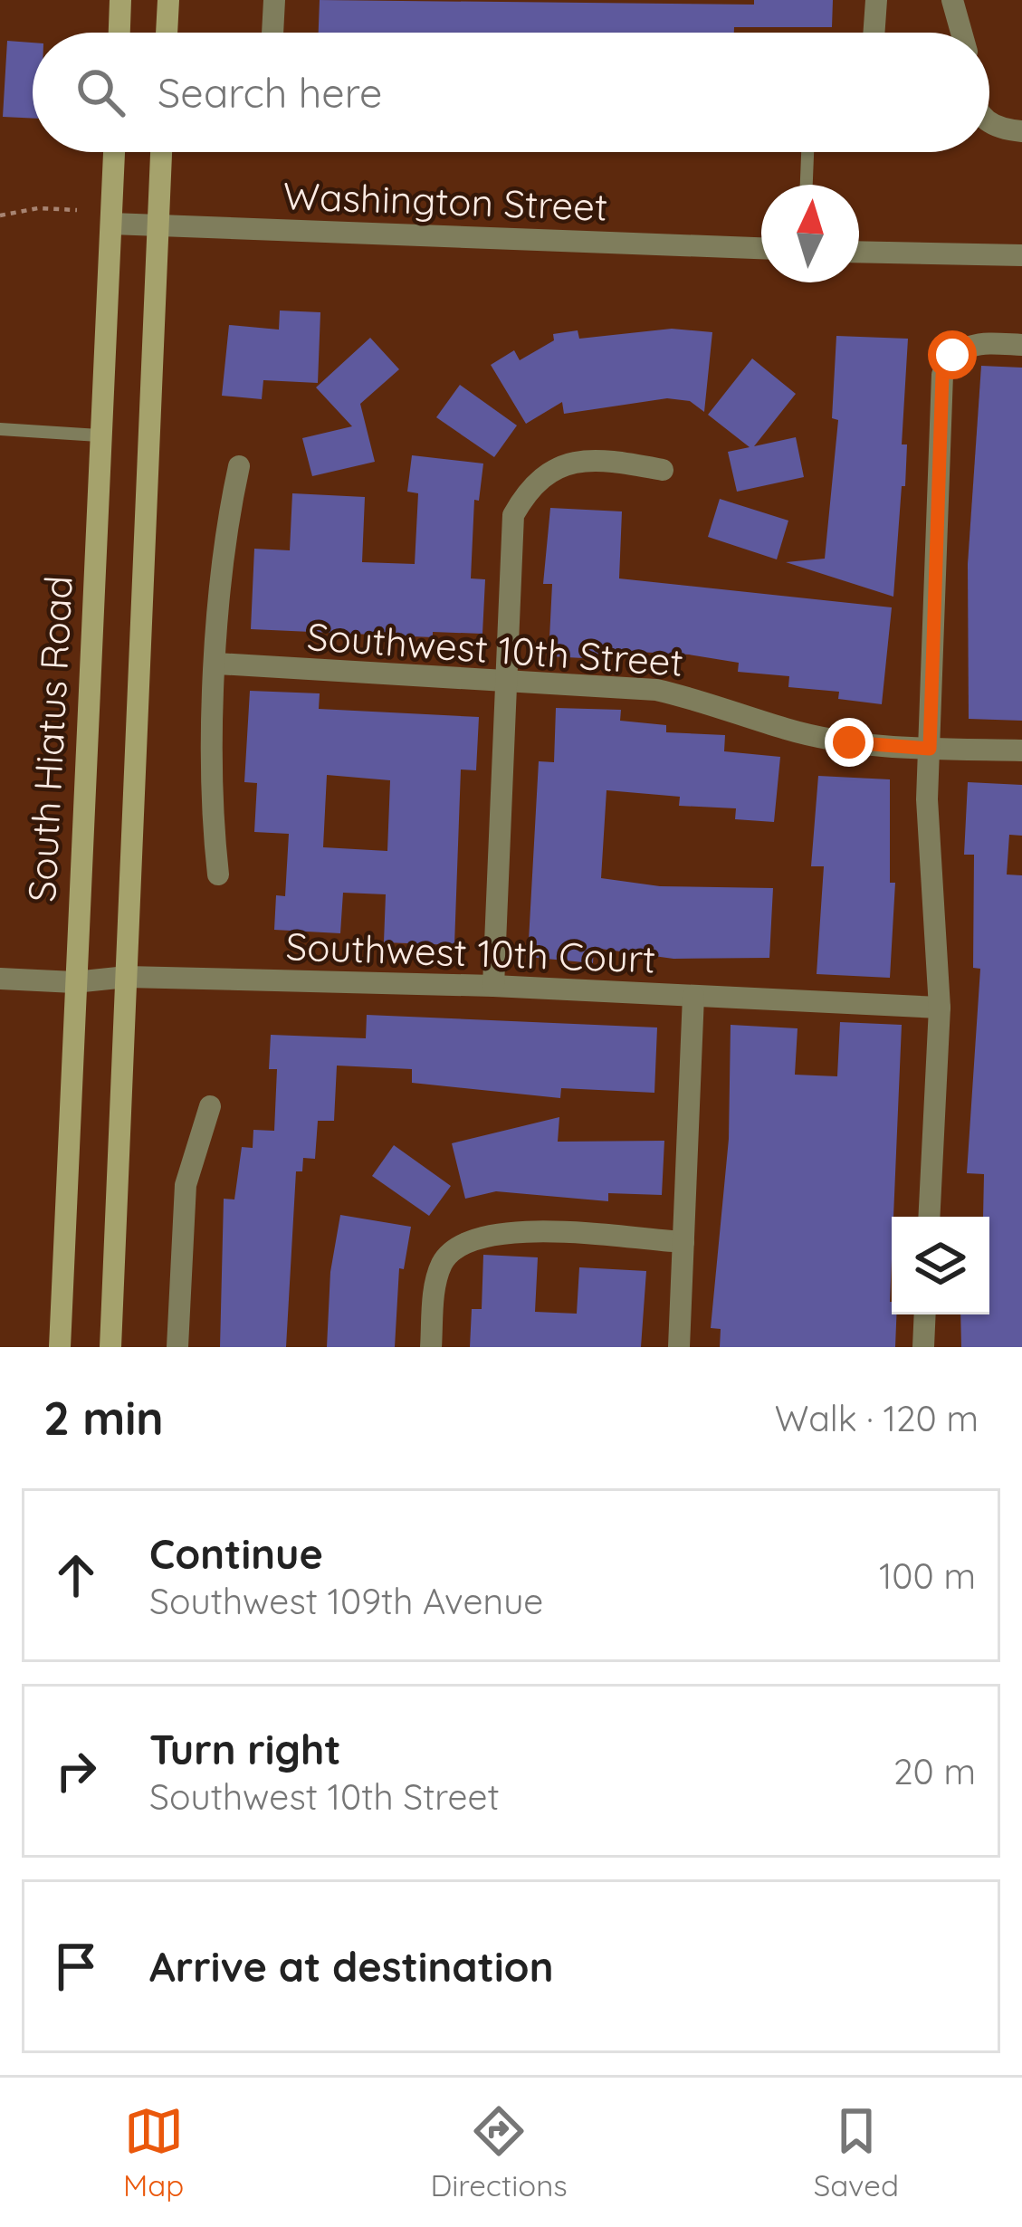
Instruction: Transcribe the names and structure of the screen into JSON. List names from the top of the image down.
{
  "streets": {
    "main road": ["South Hiatus Road"],
    "street": ["Washington Street", "Southwest 10th Street", "Southwest 10th Court"]
  },
  "crossings": [
    ["Washington Street", "South Hiatus Road"],
    ["South Hiatus Road", "Southwest 10th Court"]
  ],
  "north": "top",
  "page": {
    "search": "Search here",
    "heading": ["2 min", "Walk · 120 m"],
    "list": [
      ["Continue", "Southwest 109th Avenue", "100 m"],
      ["Turn right", "Southwest 10th Street", "20 m"],
      "Arrive at destination"
    ],
    "nav": ["Map", "Directions", "Saved"]
  }
}
